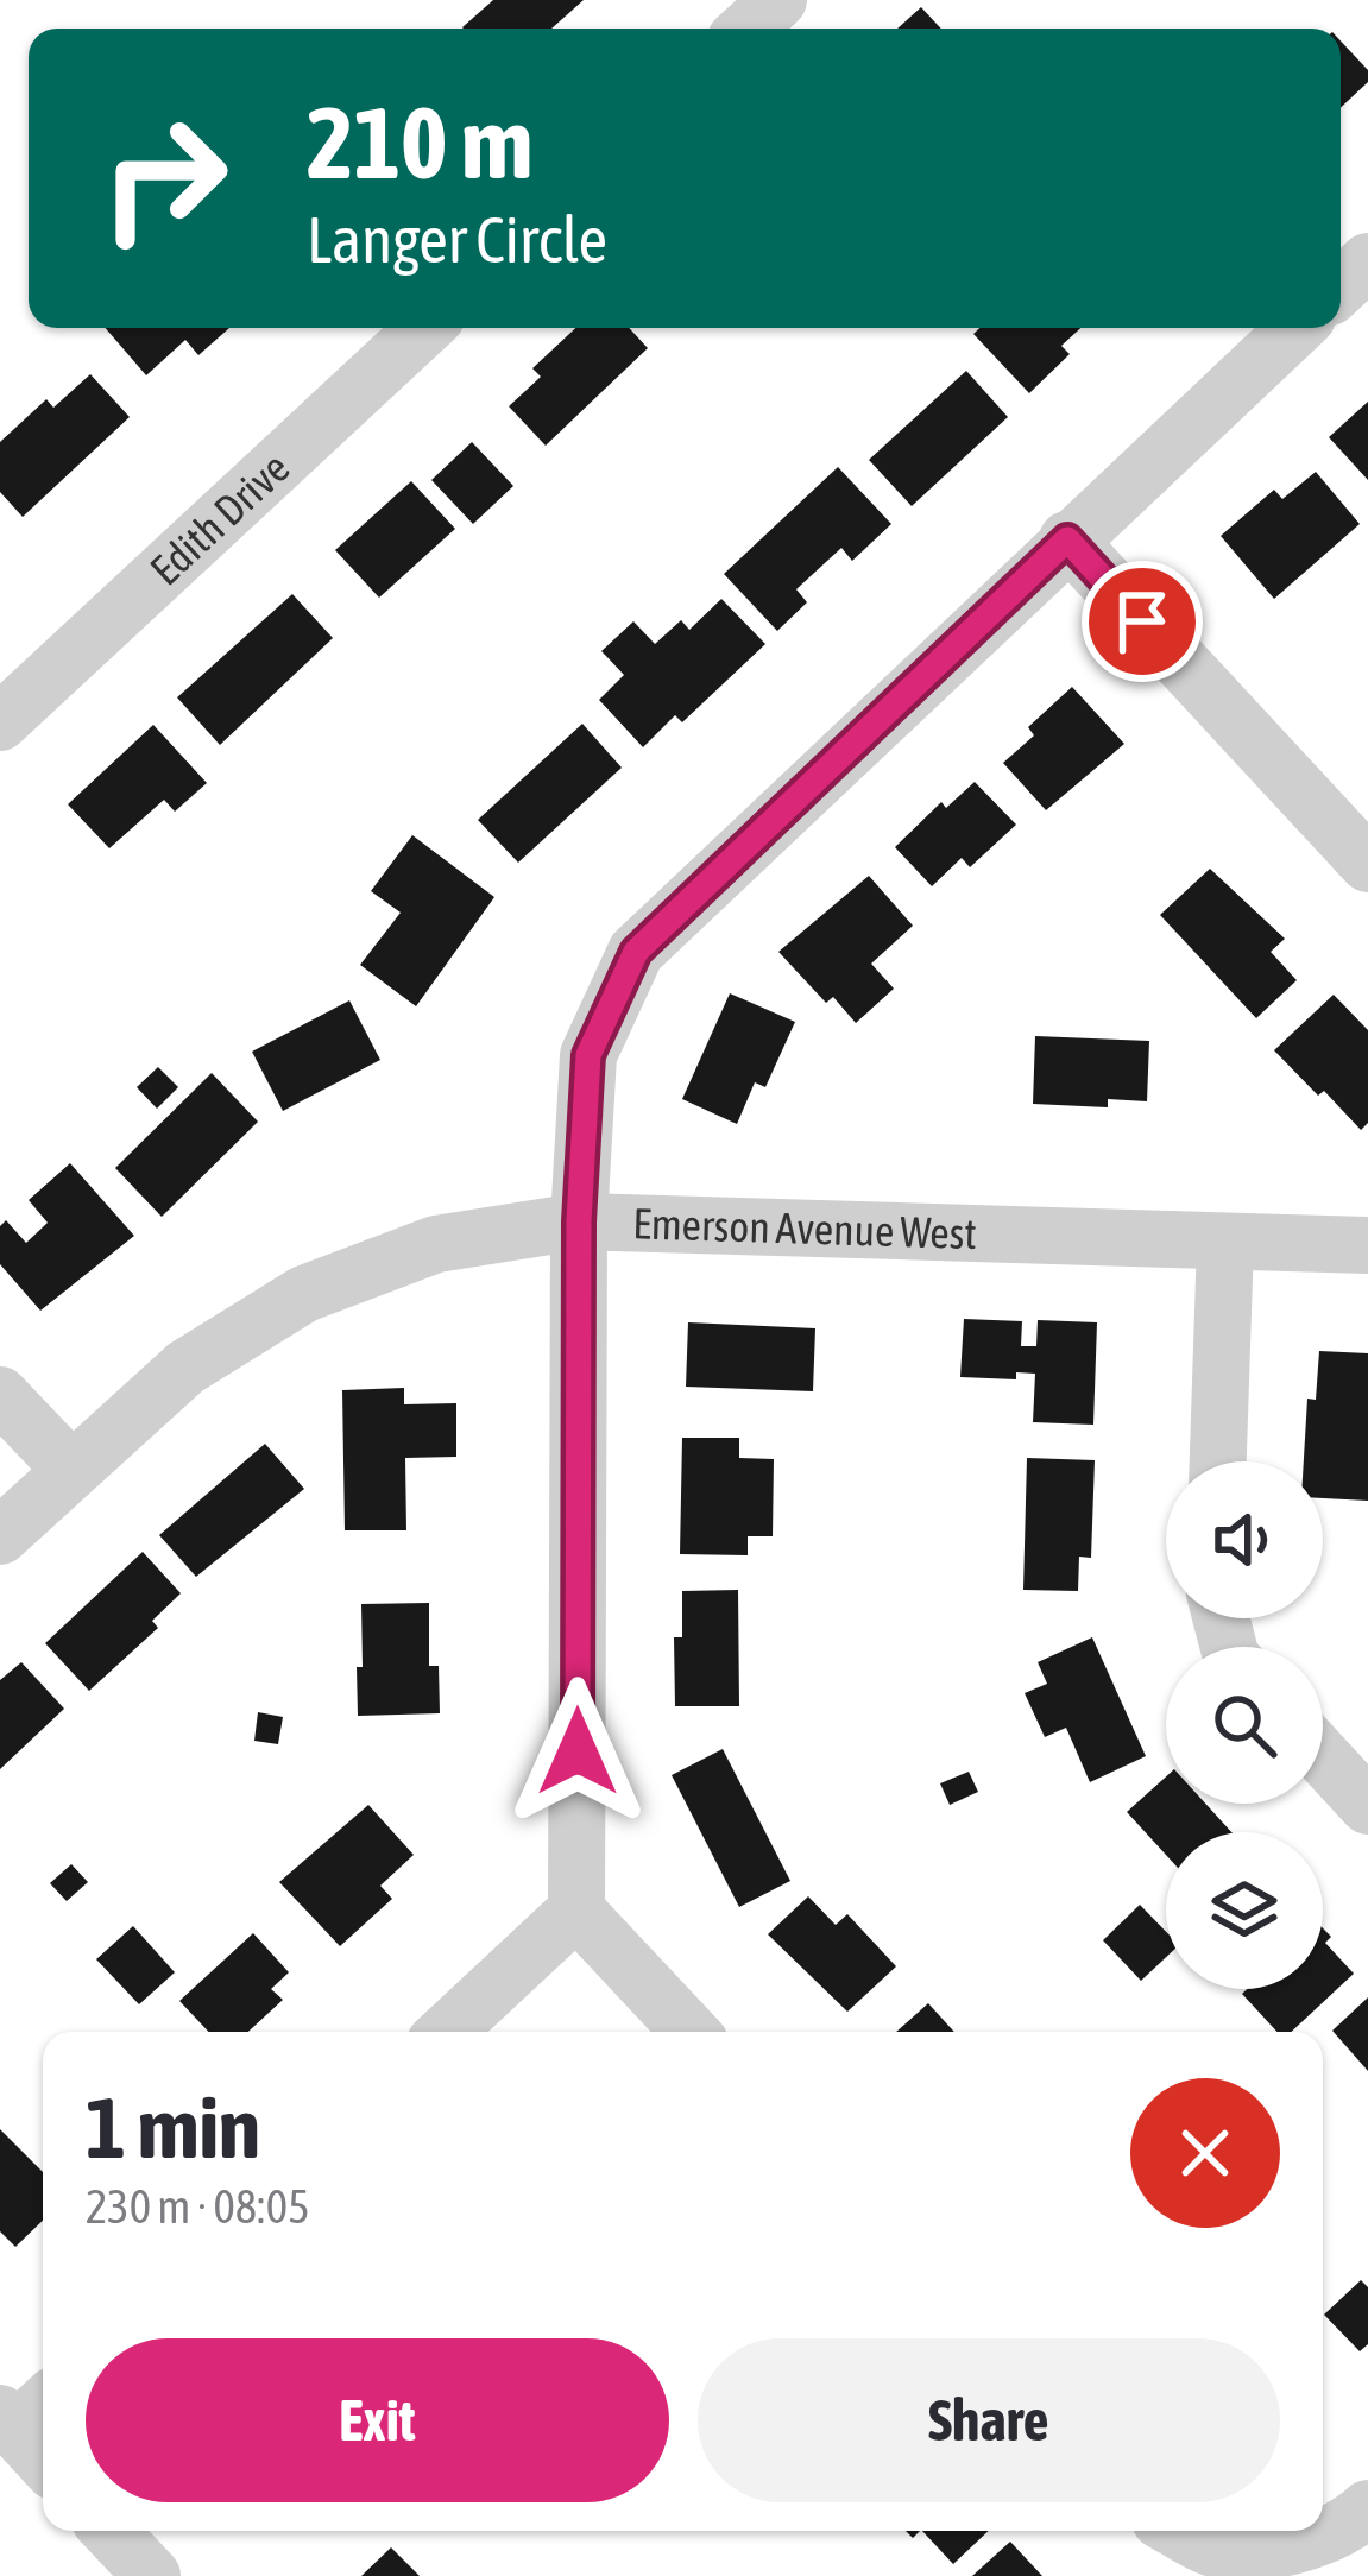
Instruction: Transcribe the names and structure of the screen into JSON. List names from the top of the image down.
{
  "streets": {
    "street": ["Edith Drive", "Emerson Avenue West"]
  },
  "page": {
    "turn": ["210 m", "Langer Circle"],
    "heading": ["1 min", "230 m · 08:05"],
    "buttons": ["Exit", "Share"]
  }
}
